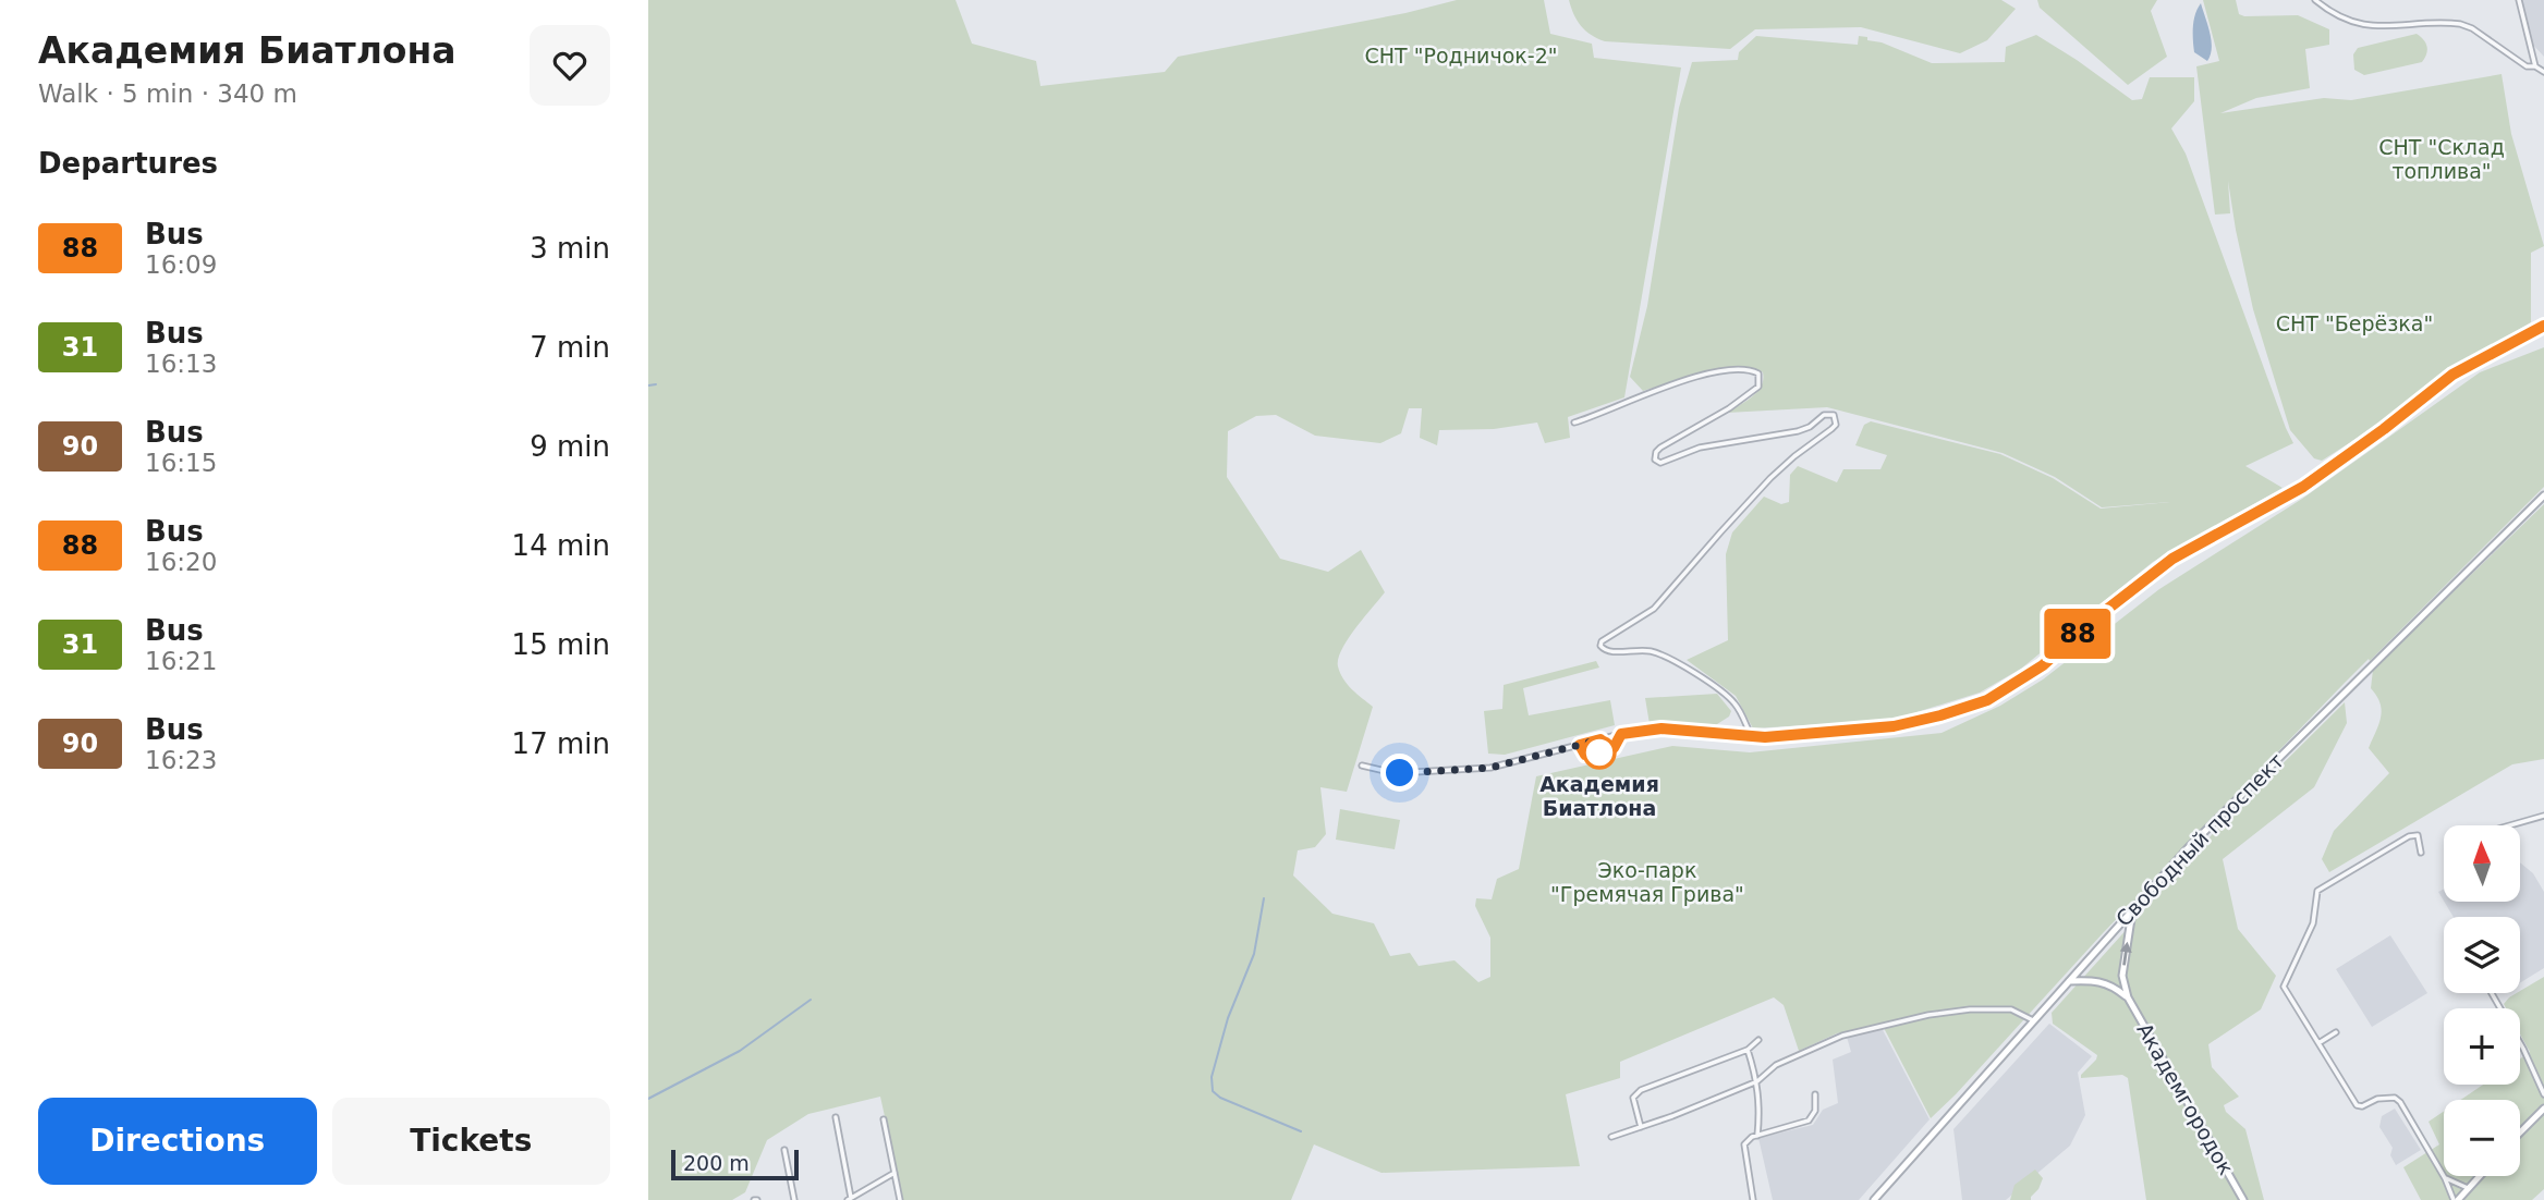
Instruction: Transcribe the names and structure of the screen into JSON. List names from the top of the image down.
{
  "streets": {
    "main road": ["Свободный проспект", "Академгородок"]
  },
  "parks": [
    "СНТ \"Родничок-2\"",
    "СНТ \"Склад топлива\"",
    "СНТ \"Берёзка\"",
    "Эко-парк \"Гремячая Грива\""
  ],
  "places": ["Академия Биатлона"],
  "lines": ["bus line 88"],
  "scale_bar": "200 m",
  "north": "top",
  "page": {
    "heading": [
      ["Академия Биатлона", "Walk · 5 min · 340 m"],
      "Departures"
    ],
    "on_map": "88",
    "list": [
      {
        "mark": "88",
        "name": "Bus",
        "note": "16:09",
        "value": "3 min"
      },
      {
        "mark": "31",
        "name": "Bus",
        "note": "16:13",
        "value": "7 min"
      },
      {
        "mark": "90",
        "name": "Bus",
        "note": "16:15",
        "value": "9 min"
      },
      {
        "mark": "88",
        "name": "Bus",
        "note": "16:20",
        "value": "14 min"
      },
      {
        "mark": "31",
        "name": "Bus",
        "note": "16:21",
        "value": "15 min"
      },
      {
        "mark": "90",
        "name": "Bus",
        "note": "16:23",
        "value": "17 min"
      }
    ],
    "map_buttons": ["+", "−"],
    "buttons": ["Directions", "Tickets"],
    "scale": "200 m"
  }
}
